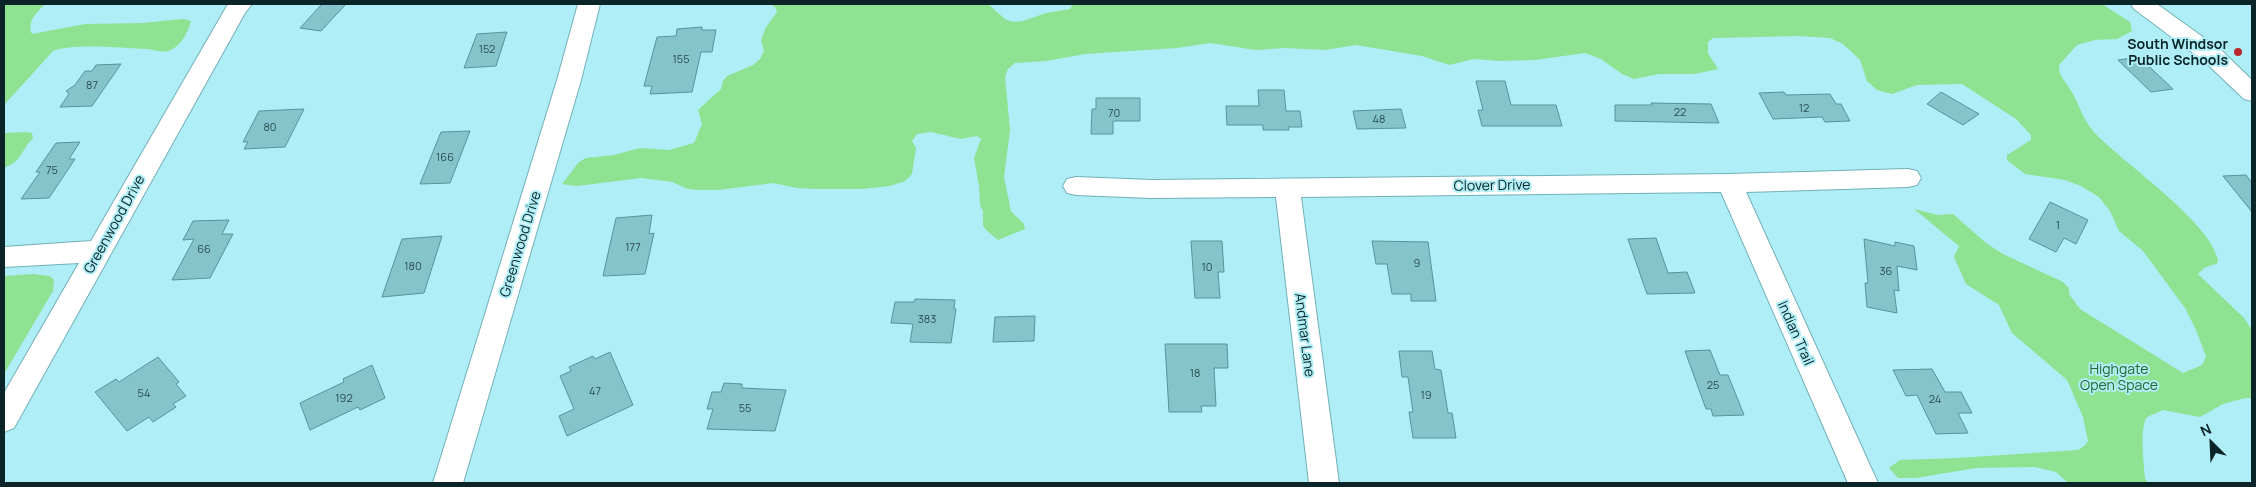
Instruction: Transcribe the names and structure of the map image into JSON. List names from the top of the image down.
{
  "streets": {
    "street": [
      "Clover Drive",
      "Greenwood Drive",
      "Indian Trail",
      "Andmar Lane"
    ]
  },
  "crossings": [
    ["Clover Drive", "Indian Trail"],
    ["Clover Drive", "Andmar Lane"]
  ],
  "parks": ["Highgate Open Space"],
  "places": ["South Windsor Public Schools"],
  "house_numbers": [
    "152",
    "155",
    "87",
    "12",
    "22",
    "70",
    "48",
    "80",
    "166",
    "75",
    "1",
    "177",
    "66",
    "9",
    "180",
    "10",
    "36",
    "383",
    "18",
    "25",
    "47",
    "54",
    "19",
    "192",
    "24",
    "55"
  ],
  "north": "top left"
}
